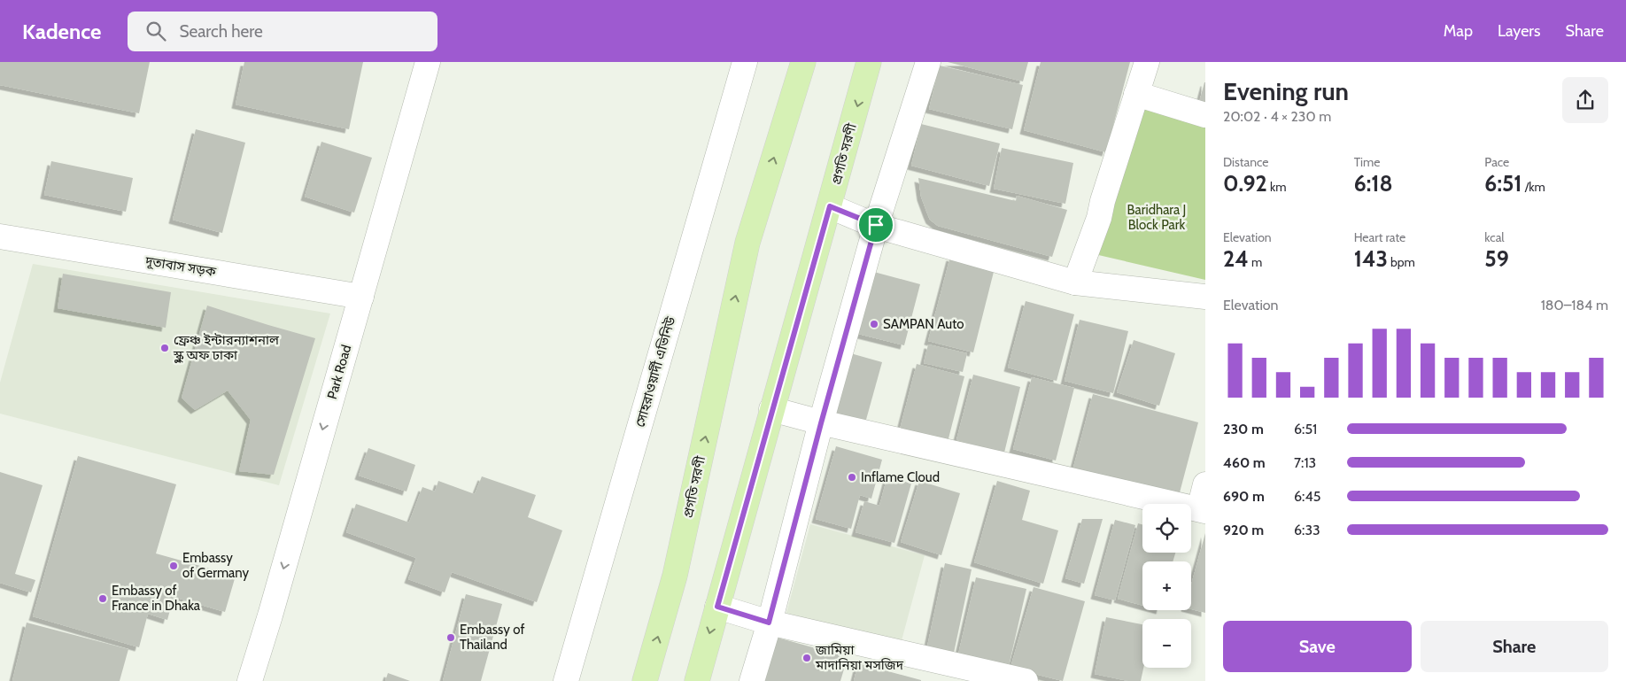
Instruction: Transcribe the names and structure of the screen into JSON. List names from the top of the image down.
{
  "streets": {
    "main road": ["প্রগতি সরণী"],
    "street": ["দূতাবাস সড়ক", "Park Road", "সোহরাওয়ার্দী এভিনিউ"]
  },
  "crossings": [
    ["দূতাবাস সড়ক", "Park Road"]
  ],
  "one_way": ["Park Road"],
  "parks": ["Baridhara J Block Park"],
  "places": [
    "SAMPAN Auto",
    "ফ্রেঞ্চ ইন্টারন্যাশনাল স্কুল অফ ঢাকা",
    "Inflame Cloud",
    "Embassy of Germany",
    "Embassy of France in Dhaka",
    "Embassy of Thailand",
    "জামিয়া মাদানিয়া মসজিদ"
  ],
  "page": {
    "header": "Kadence",
    "search": "Search here",
    "nav": ["Map", "Layers", "Share"],
    "heading": ["Evening run", "20:02 · 4 × 230 m"],
    "stats": [
      ["Distance", "0.92 km"],
      ["Time", "6:18"],
      ["Pace", "6:51 /km"],
      ["Elevation", "24 m"],
      ["Heart rate", "143 bpm"],
      ["kcal", "59"]
    ],
    "chart": ["Elevation", "180–184 m"],
    "list": [
      {
        "name": "230 m",
        "note": "6:51"
      },
      {
        "name": "460 m",
        "note": "7:13"
      },
      {
        "name": "690 m",
        "note": "6:45"
      },
      {
        "name": "920 m",
        "note": "6:33"
      }
    ],
    "map_buttons": ["+", "−"],
    "buttons": ["Save", "Share"]
  }
}
